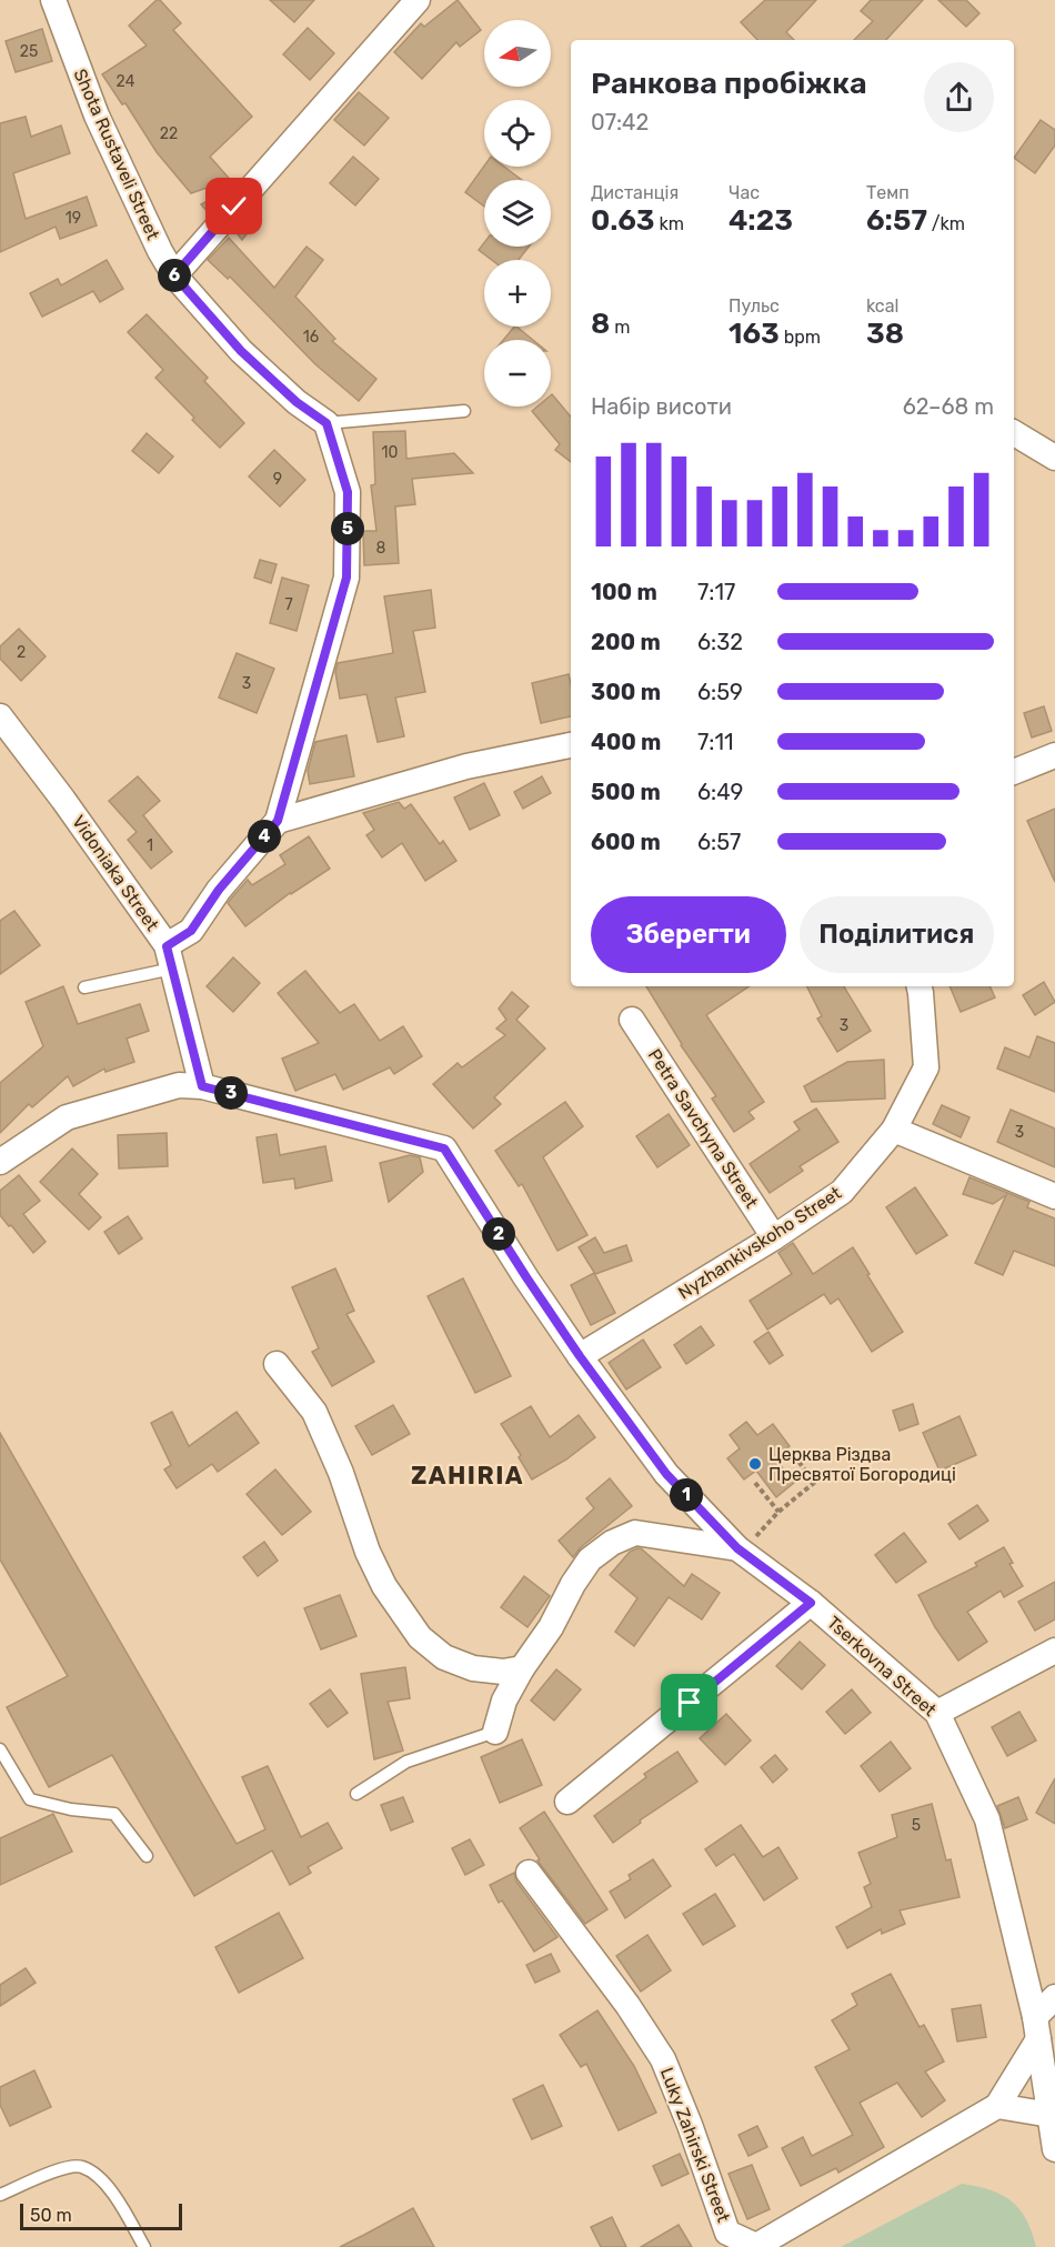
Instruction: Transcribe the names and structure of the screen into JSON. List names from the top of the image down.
{
  "streets": {
    "street": [
      "Shota Rustaveli Street",
      "Vidoniaka Street",
      "Petra Savchyna Street",
      "Nyzhankivskoho Street",
      "Tserkovna Street",
      "Luky Zahirski Street"
    ]
  },
  "crossings": [
    ["Vidoniaka Street", "Tserkovna Street"],
    ["Petra Savchyna Street", "Nyzhankivskoho Street"],
    ["Nyzhankivskoho Street", "Tserkovna Street"],
    ["Tserkovna Street", "Luky Zahirski Street"]
  ],
  "districts": ["ZAHIRIA"],
  "places": ["Церква Різдва Пресвятої Богородиці"],
  "house_numbers": [
    "25",
    "24",
    "22",
    "19",
    "16",
    "10",
    "9",
    "8",
    "7",
    "2",
    "3",
    "1",
    "3",
    "3",
    "5"
  ],
  "scale_bar": "50 m",
  "north": "left",
  "page": {
    "map_buttons": ["+", "−"],
    "heading": ["Ранкова пробіжка", "07:42"],
    "stats": [
      ["Дистанція", "0.63 km"],
      ["Час", "4:23"],
      ["Темп", "6:57 /km"],
      ["8 m"],
      ["Пульс", "163 bpm"],
      ["kcal", "38"]
    ],
    "pins": [
      "6",
      "5",
      "4",
      "3",
      "2",
      "1"
    ],
    "chart": ["Набір висоти", "62–68 m"],
    "list": [
      {
        "name": "100 m",
        "note": "7:17"
      },
      {
        "name": "200 m",
        "note": "6:32"
      },
      {
        "name": "300 m",
        "note": "6:59"
      },
      {
        "name": "400 m",
        "note": "7:11"
      },
      {
        "name": "500 m",
        "note": "6:49"
      },
      {
        "name": "600 m",
        "note": "6:57"
      }
    ],
    "buttons": ["Зберегти", "Поділитися"],
    "scale": "50 m"
  }
}
